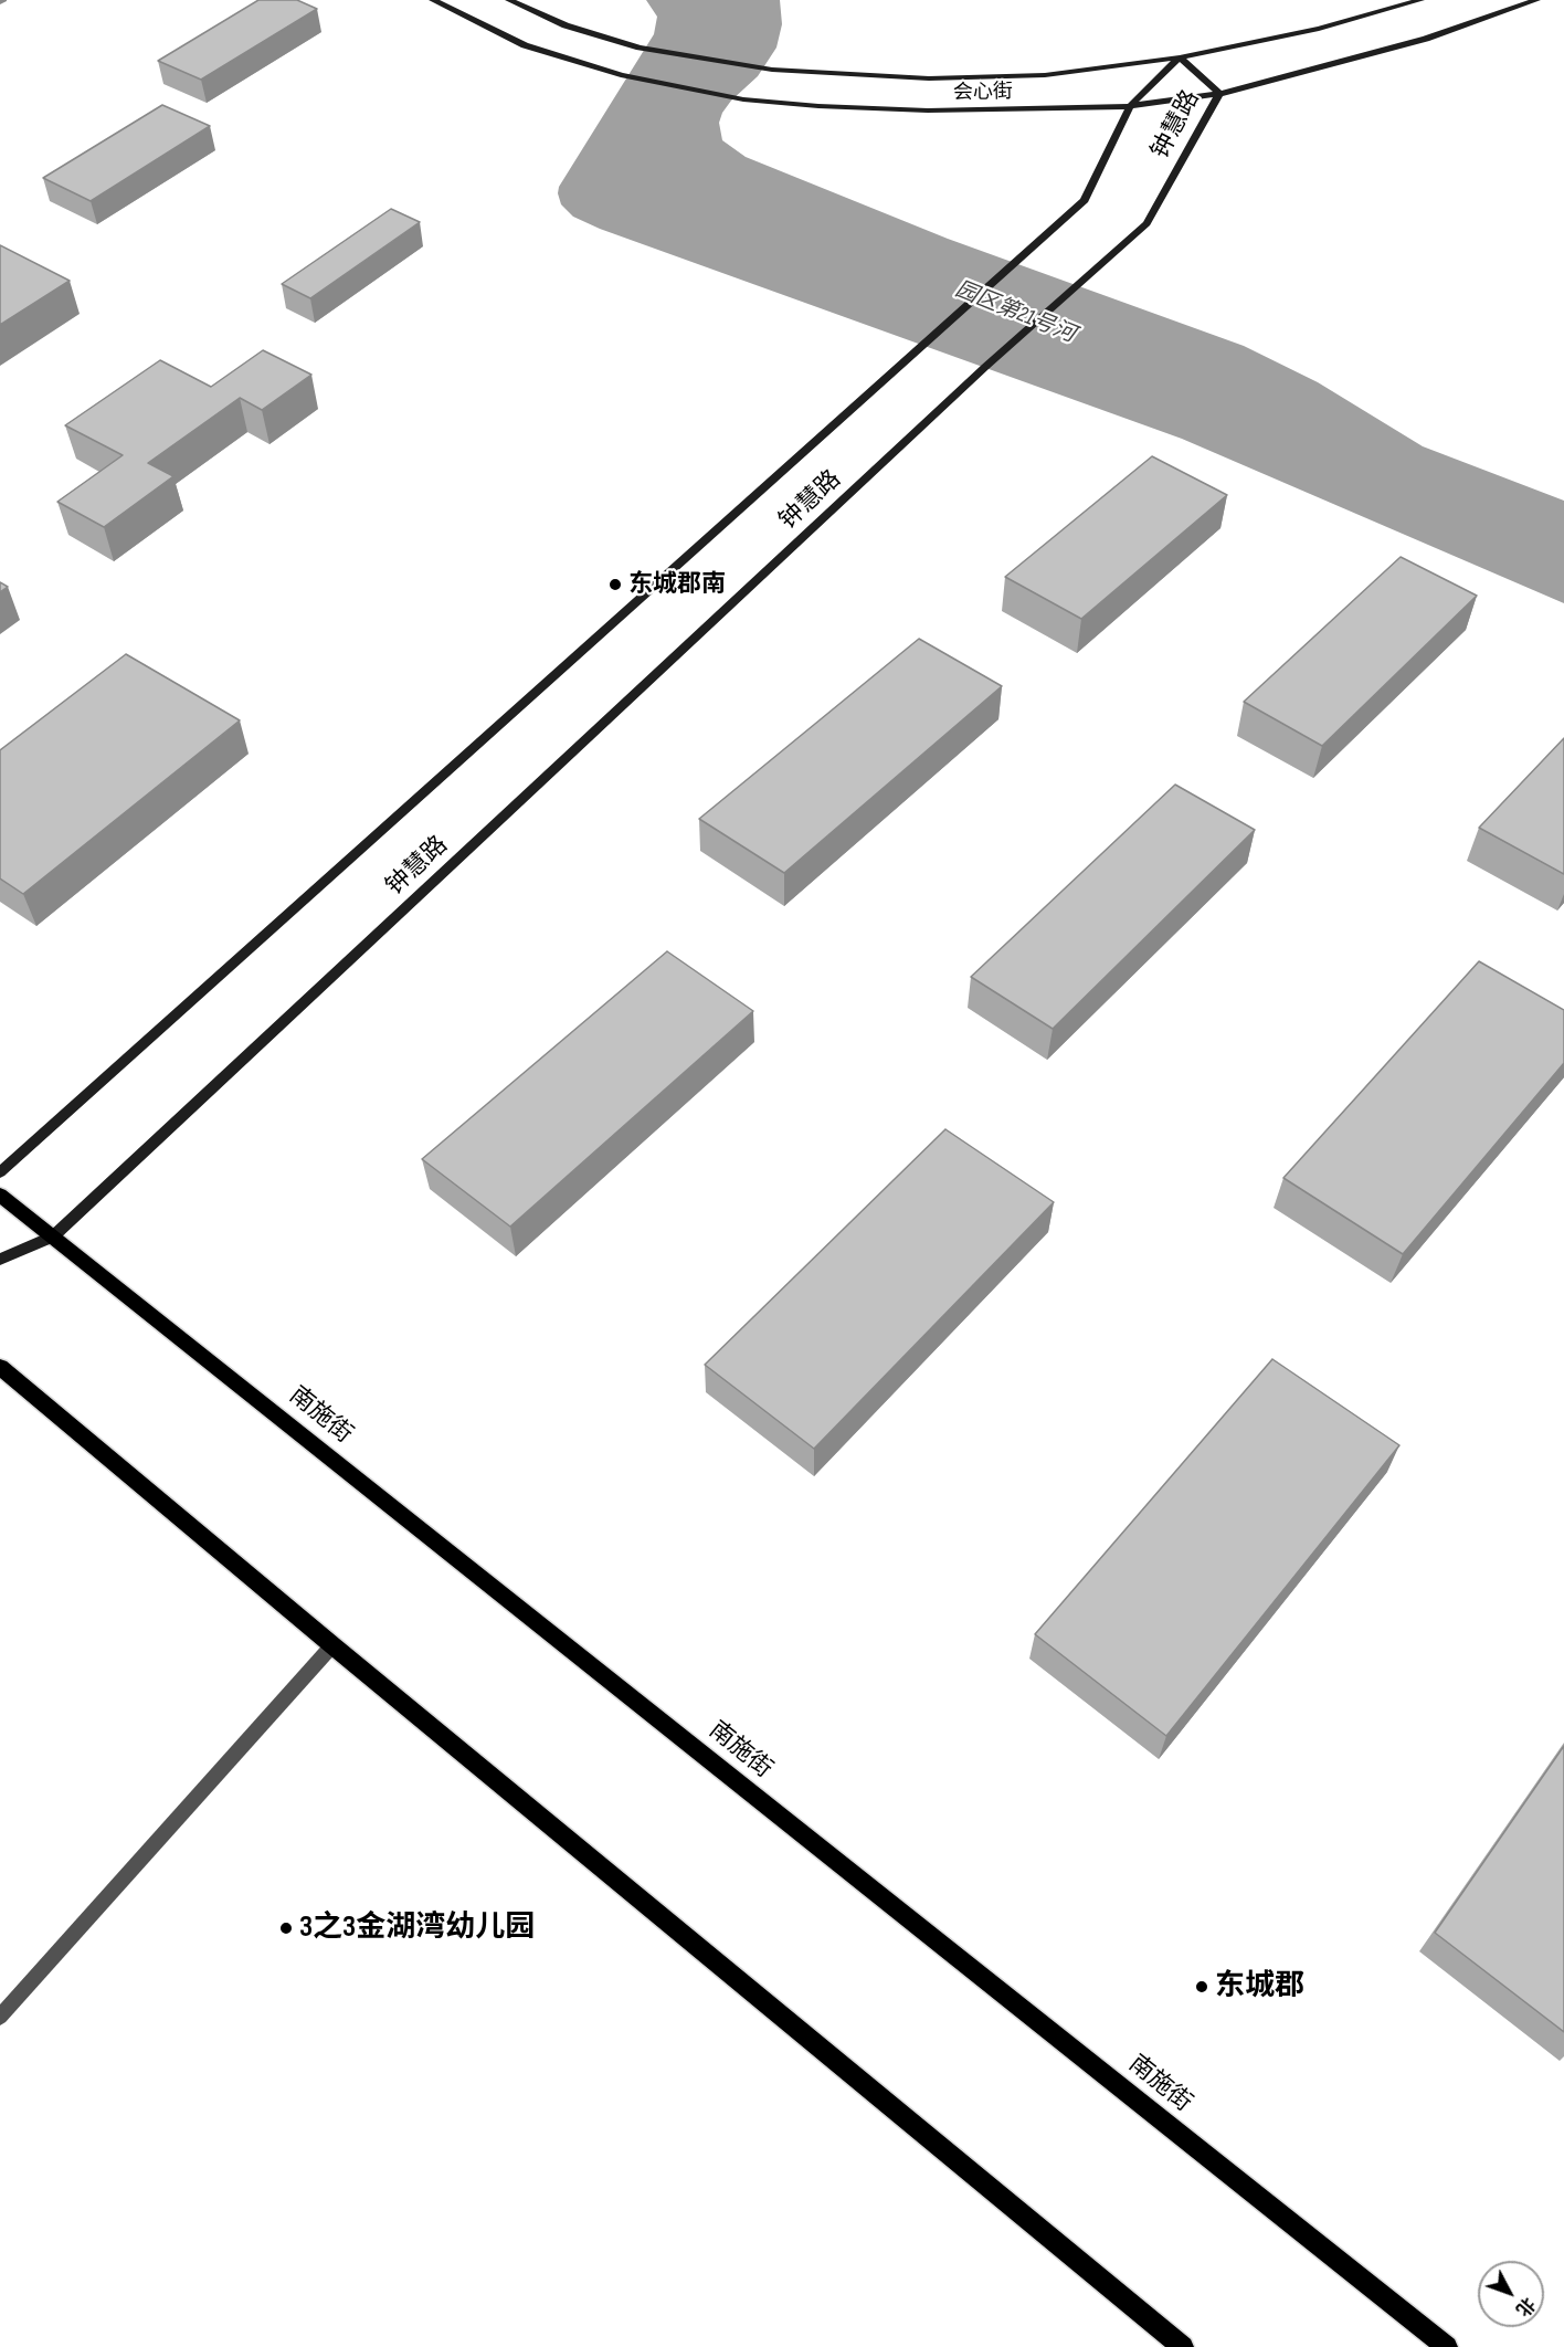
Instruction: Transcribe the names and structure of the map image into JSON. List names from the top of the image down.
{
  "streets": {
    "main road": ["南施街"],
    "street": ["会心街", "钟慧路"]
  },
  "crossings": [
    ["会心街", "钟慧路"],
    ["钟慧路", "南施街"]
  ],
  "water": ["园区第21号河"],
  "places": ["东城郡南", "3之3金湖湾幼儿园", "东城郡"],
  "north": "bottom right"
}
